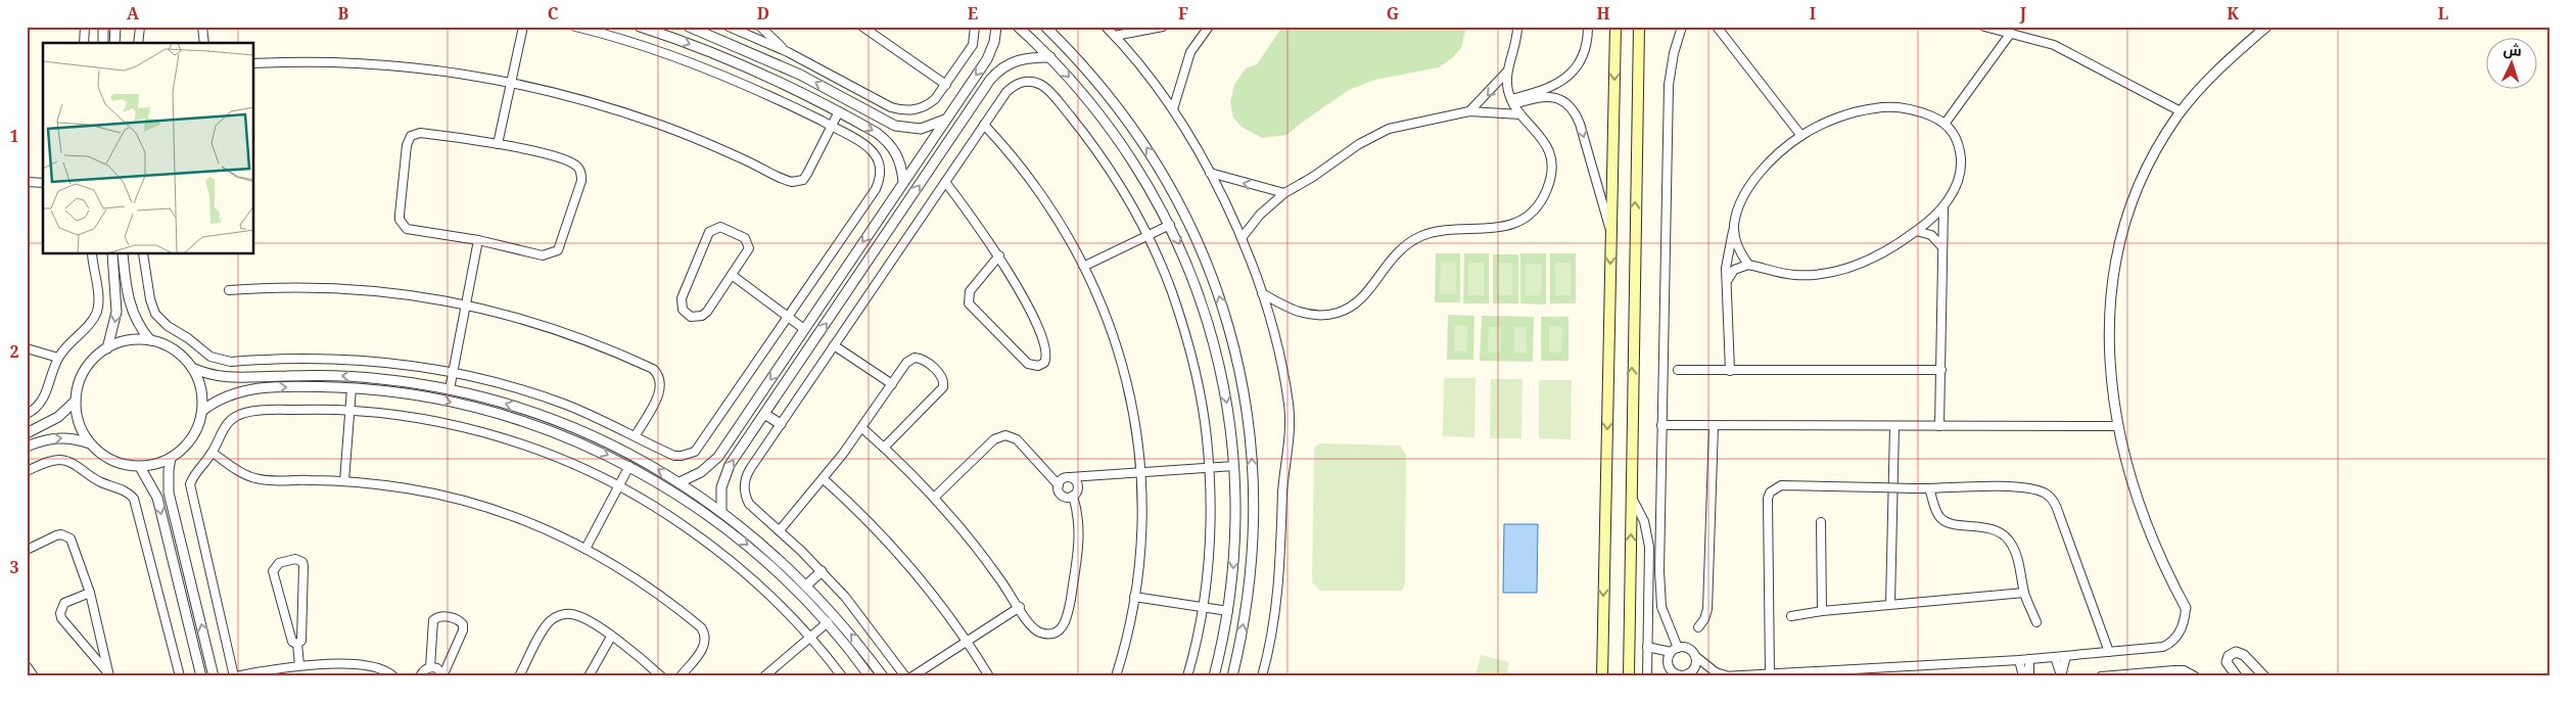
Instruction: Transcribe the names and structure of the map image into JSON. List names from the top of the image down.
{
  "north": "top",
  "grid": {
    "columns": [
      "A",
      "B",
      "C",
      "D",
      "E",
      "F",
      "G",
      "H",
      "I",
      "J",
      "K",
      "L"
    ],
    "rows": ["1", "2", "3"]
  }
}
